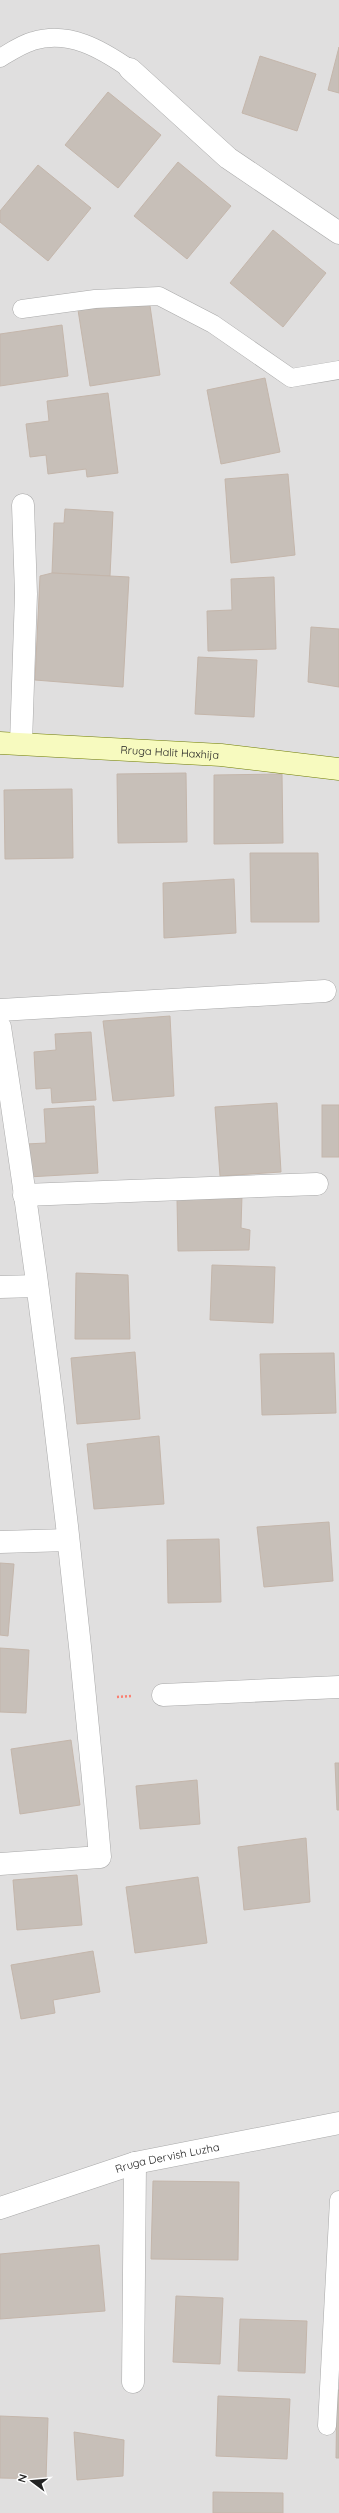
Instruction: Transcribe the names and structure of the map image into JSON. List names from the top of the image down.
{
  "streets": {
    "street": ["Rruga Halit Haxhija", "Rruga Dervish Luzha"]
  },
  "north": "left"
}
